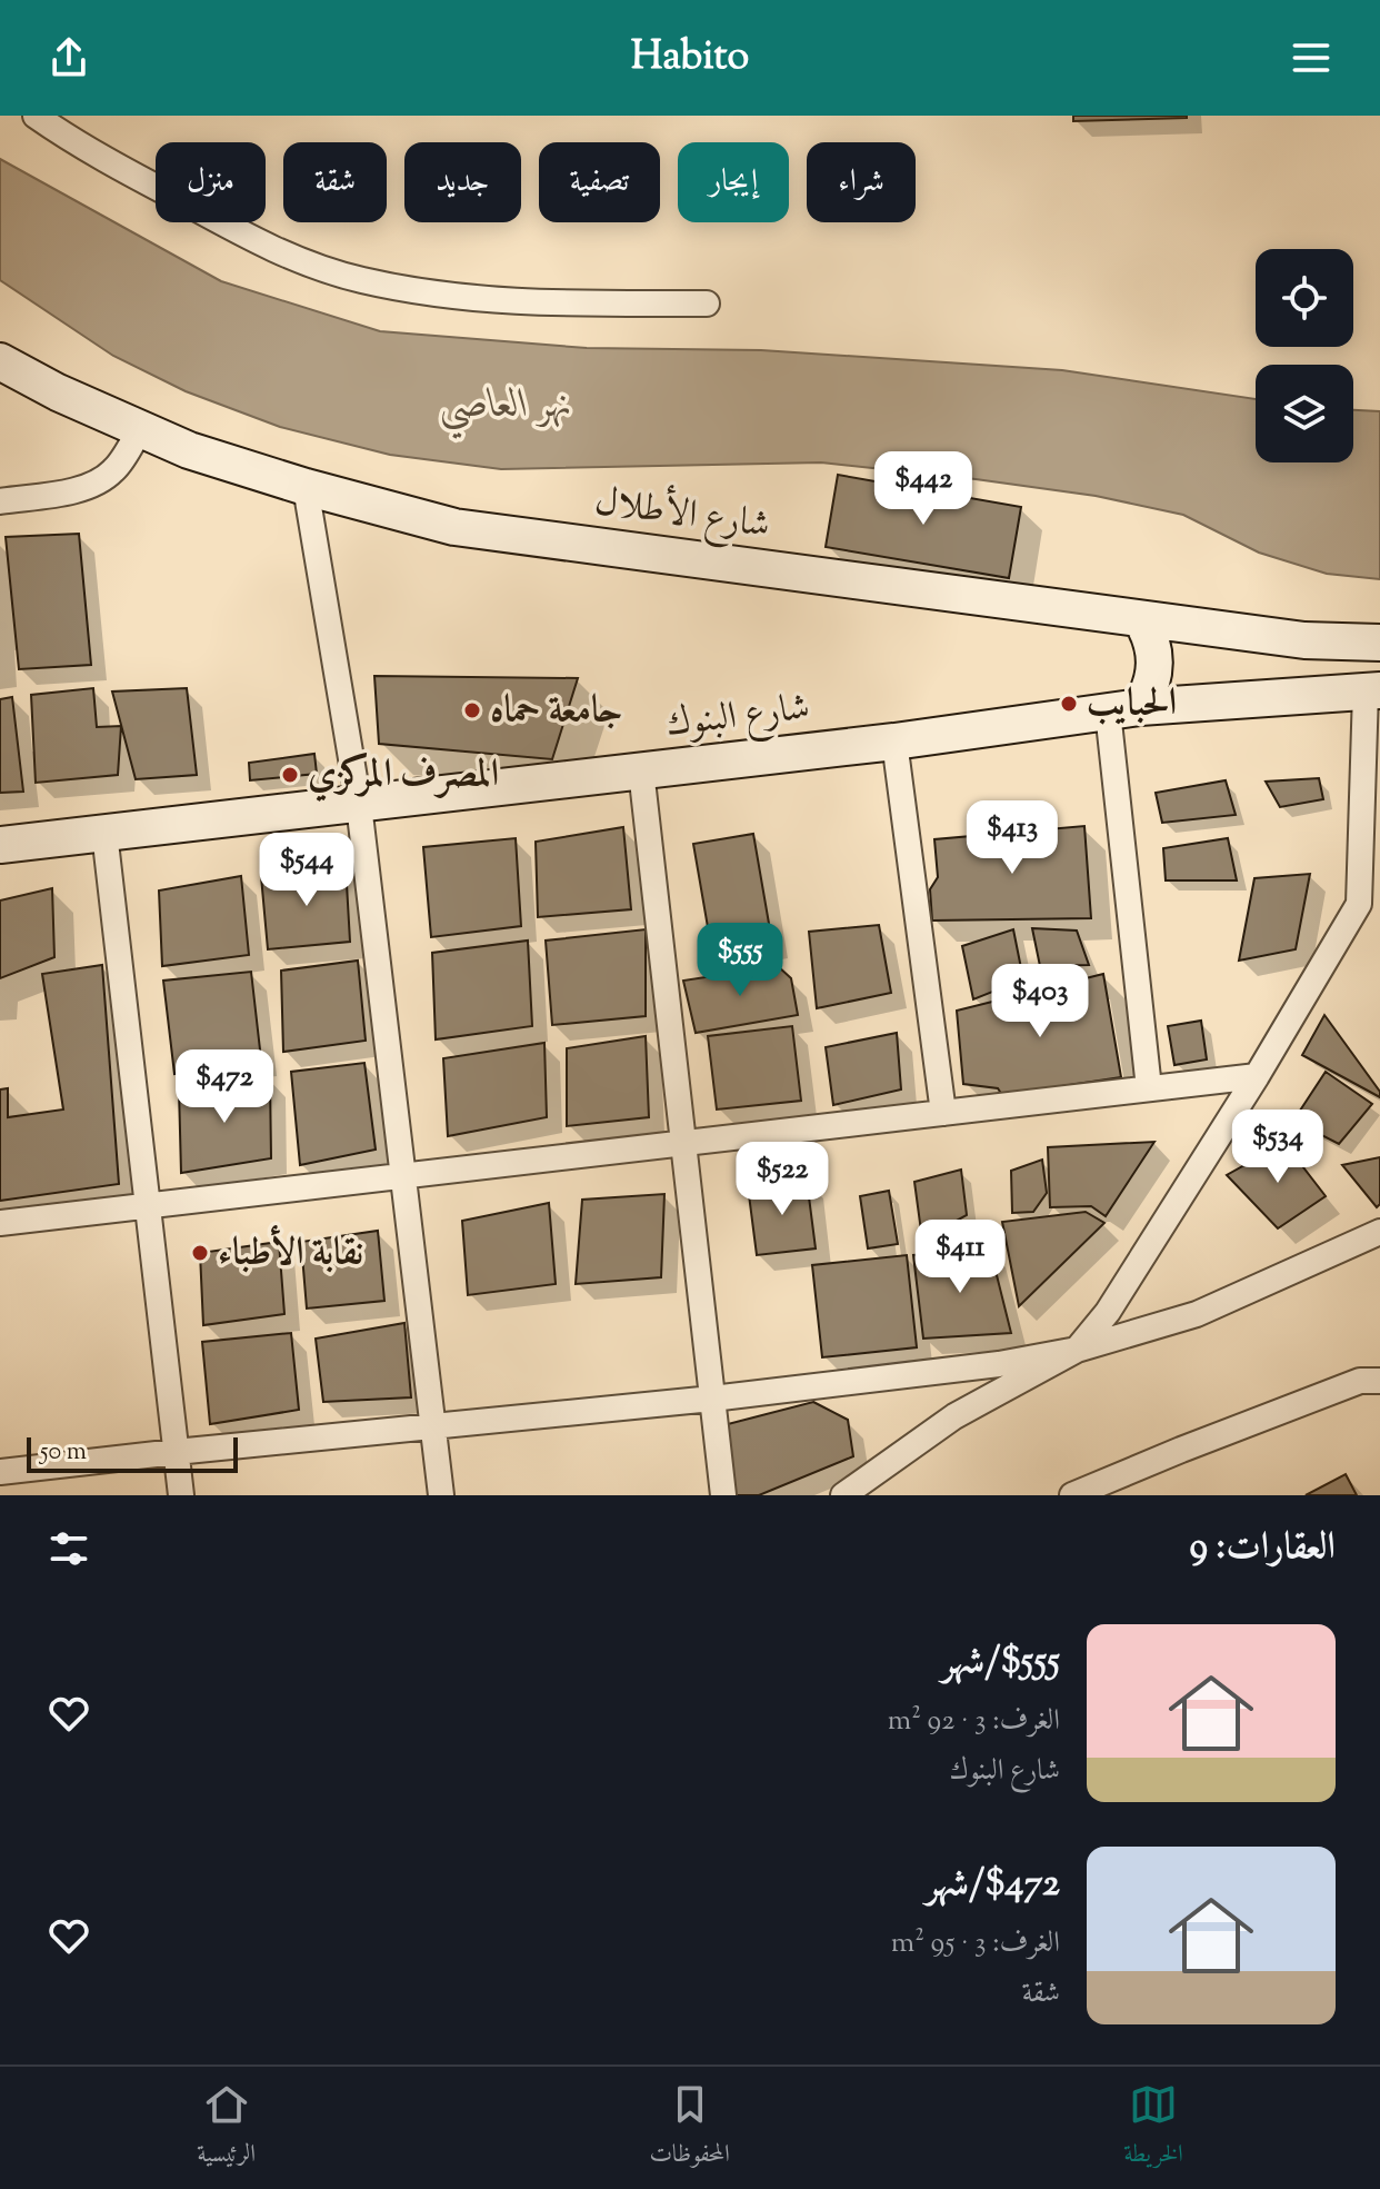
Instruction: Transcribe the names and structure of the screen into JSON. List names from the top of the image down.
{
  "streets": {
    "main road": ["شارع الأطلال", "شارع البنوك"]
  },
  "water": ["نهر العاصي"],
  "places": [
    "الحبايب",
    "جامعة حماه",
    "المصرف المركزي",
    "نقابة الأطباء"
  ],
  "scale_bar": "50 m",
  "page": {
    "header": "Habito",
    "chip": [
      "شراء",
      "إيجار",
      "تصفية",
      "جديد",
      "شقة",
      "منزل"
    ],
    "price": [
      "$442",
      "$413",
      "$544",
      "$555",
      "$403",
      "$472",
      "$534",
      "$522",
      "$411"
    ],
    "scale": "50 m",
    "heading": "العقارات: 9",
    "list": [
      {
        "name": "$555/شهر",
        "note": "الغرف: 3 · 92 m² · شارع البنوك"
      },
      {
        "name": "$472/شهر",
        "note": "الغرف: 3 · 95 m² · شقة"
      }
    ],
    "tabs": ["الخريطة", "المحفوظات", "الرئيسية"]
  }
}
